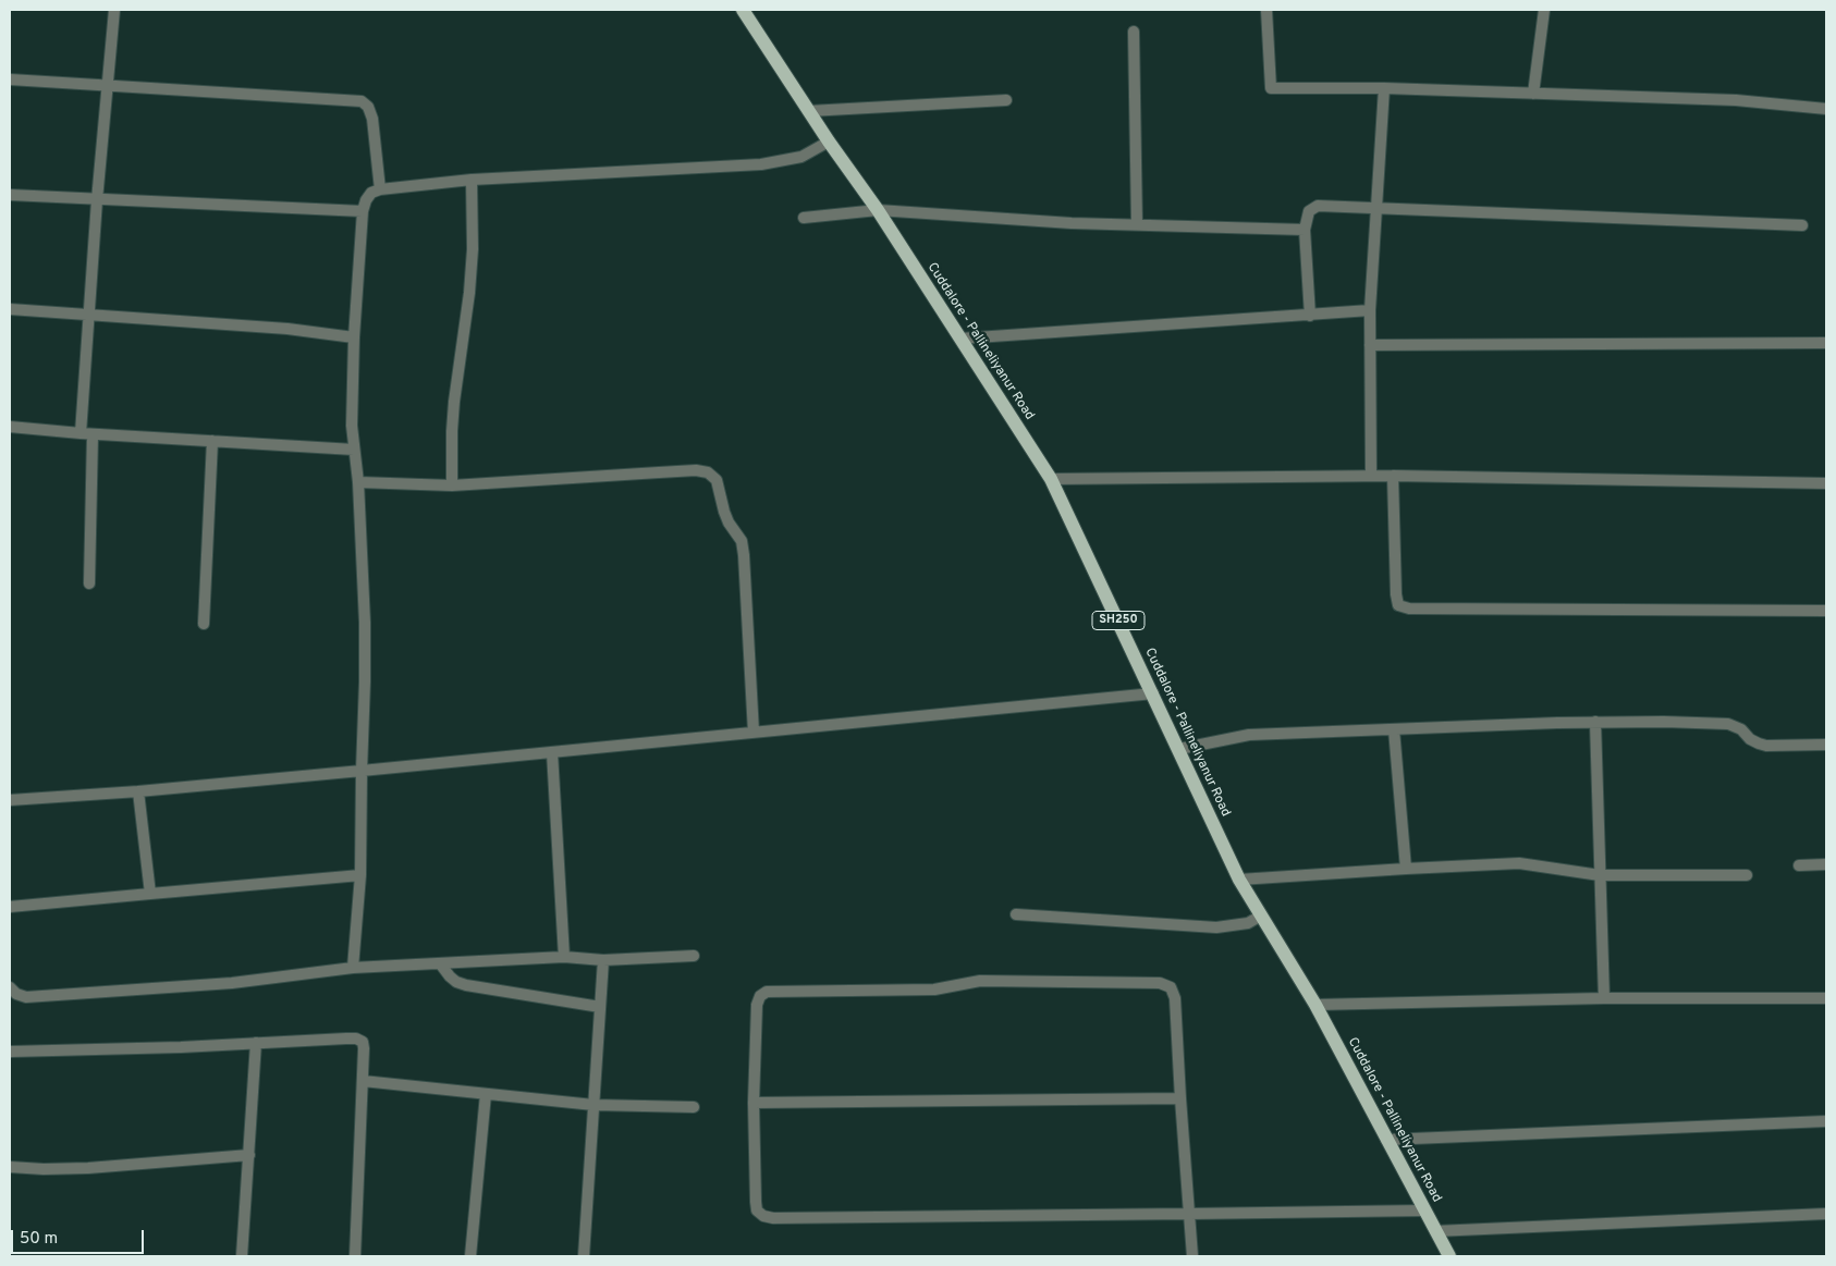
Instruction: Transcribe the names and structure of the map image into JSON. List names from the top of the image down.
{
  "streets": {
    "main road": ["Cuddalore - Pallineliyanur Road", "SH250"]
  },
  "scale_bar": "50 m"
}
